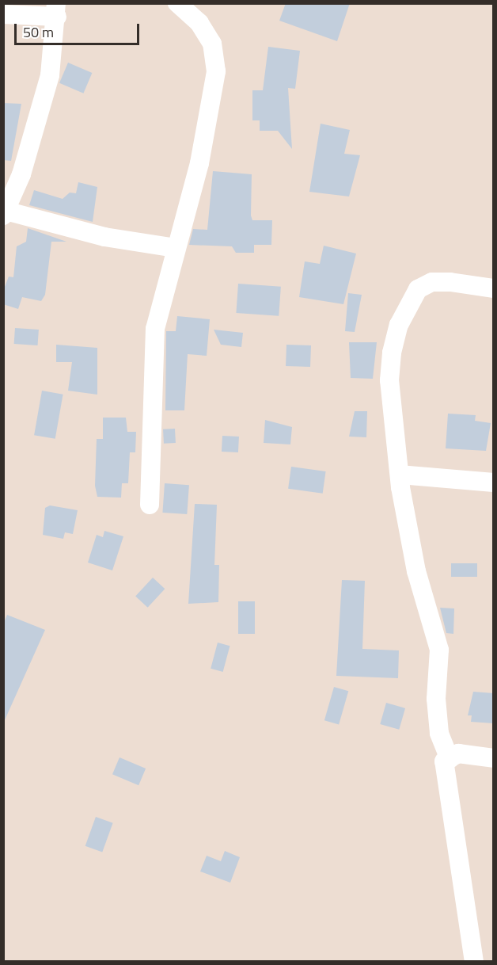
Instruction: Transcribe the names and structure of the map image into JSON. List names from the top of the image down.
{
  "scale_bar": "50 m"
}
